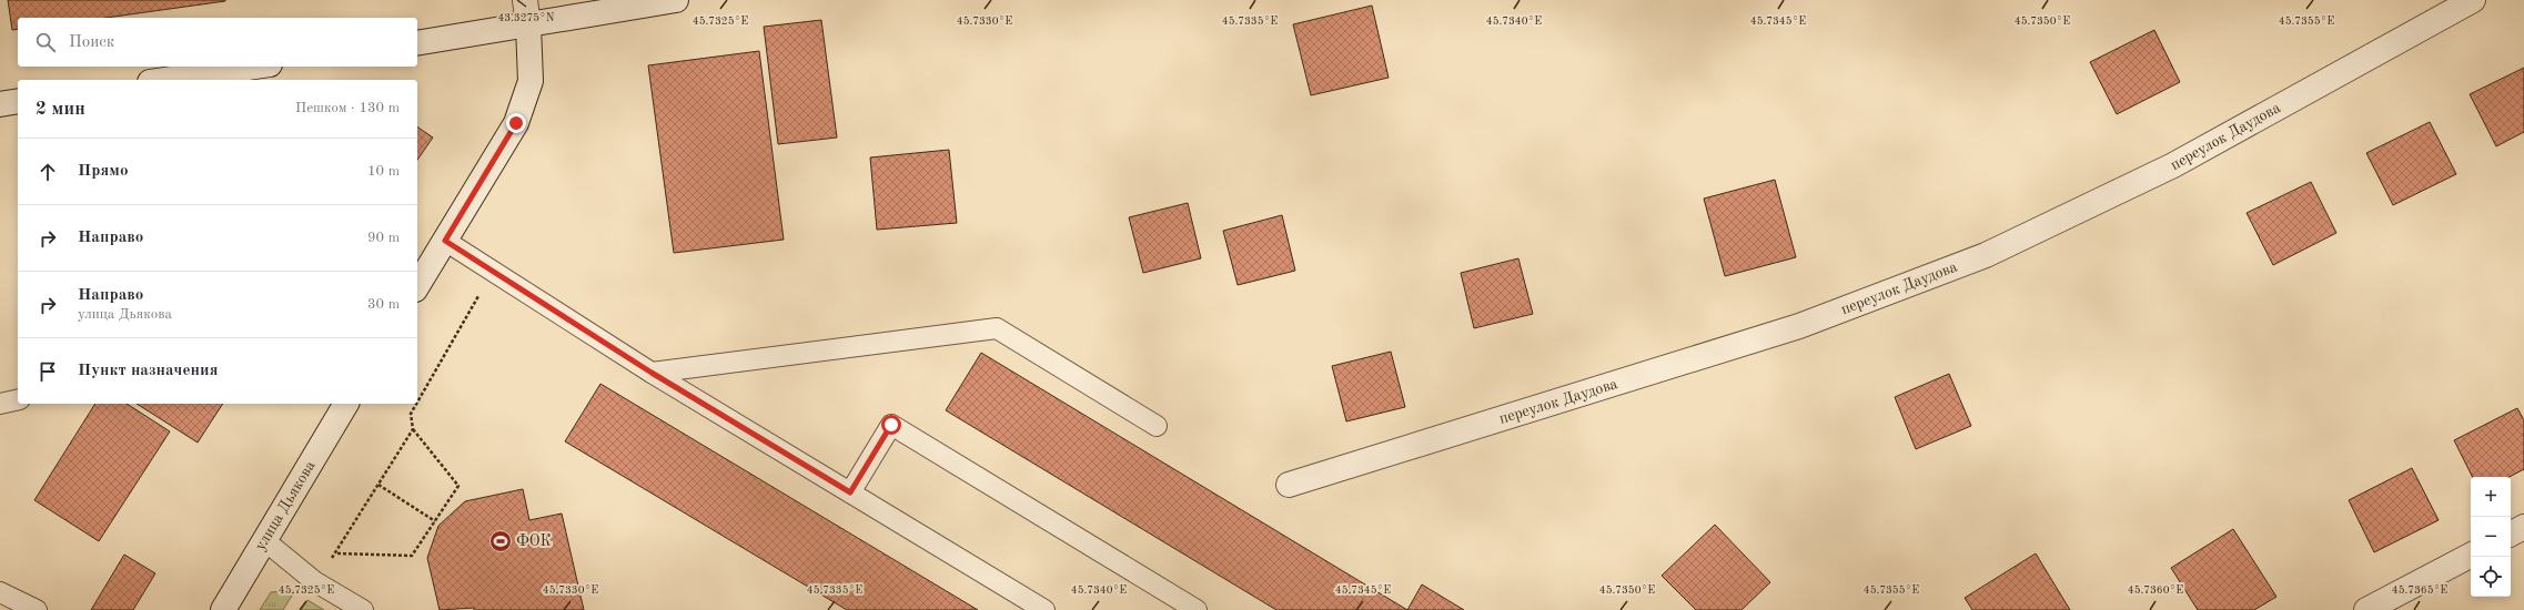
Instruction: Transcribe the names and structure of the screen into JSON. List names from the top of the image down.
{
  "streets": {
    "street": ["переулок Даудова", "улица Дьякова"]
  },
  "places": {
    "sports": ["ФОК"]
  },
  "page": {
    "search": "Поиск",
    "heading": ["2 мин", "Пешком · 130 m"],
    "list": [
      ["Прямо", "10 m"],
      ["Направо", "90 m"],
      ["Направо", "улица Дьякова", "30 m"],
      "Пункт назначения"
    ],
    "map_buttons": ["+", "−"]
  },
  "coordinates": [
    "43.3275°N",
    "45.7325°E",
    "45.7330°E",
    "45.7335°E",
    "45.7340°E",
    "45.7345°E",
    "45.7350°E",
    "45.7355°E",
    "45.7360°E",
    "45.7365°E"
  ]
}
